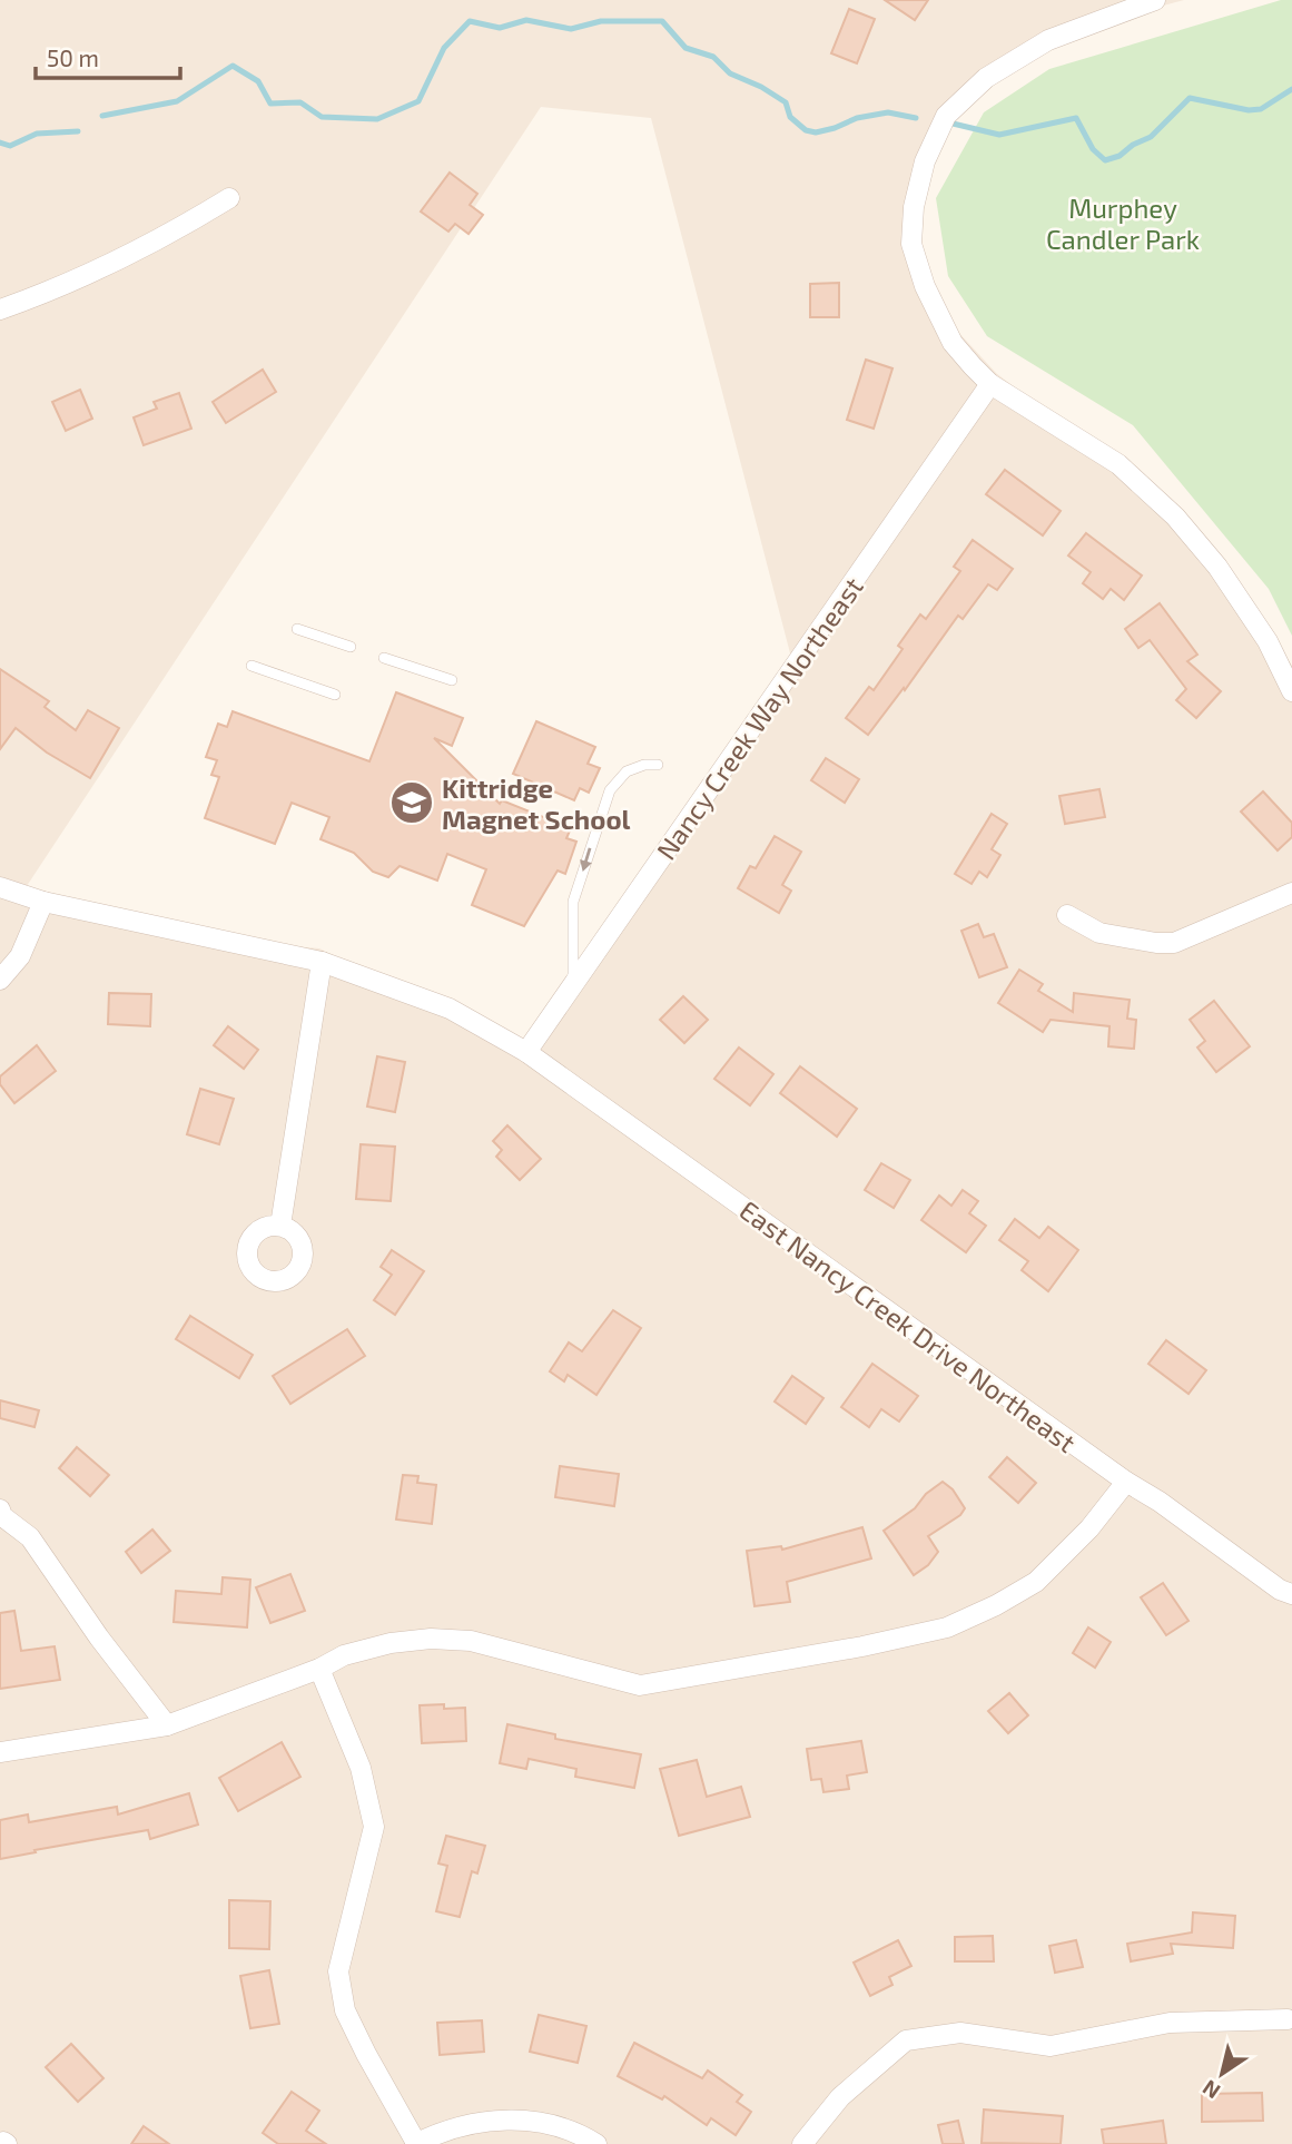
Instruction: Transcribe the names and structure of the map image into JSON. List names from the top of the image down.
{
  "streets": {
    "street": ["Nancy Creek Way Northeast", "East Nancy Creek Drive Northeast"]
  },
  "crossings": [
    ["Nancy Creek Way Northeast", "East Nancy Creek Drive Northeast"]
  ],
  "parks": ["Murphey Candler Park"],
  "places": {
    "school or university": ["Kittridge Magnet School"]
  },
  "scale_bar": "50 m",
  "north": "bottom left"
}
